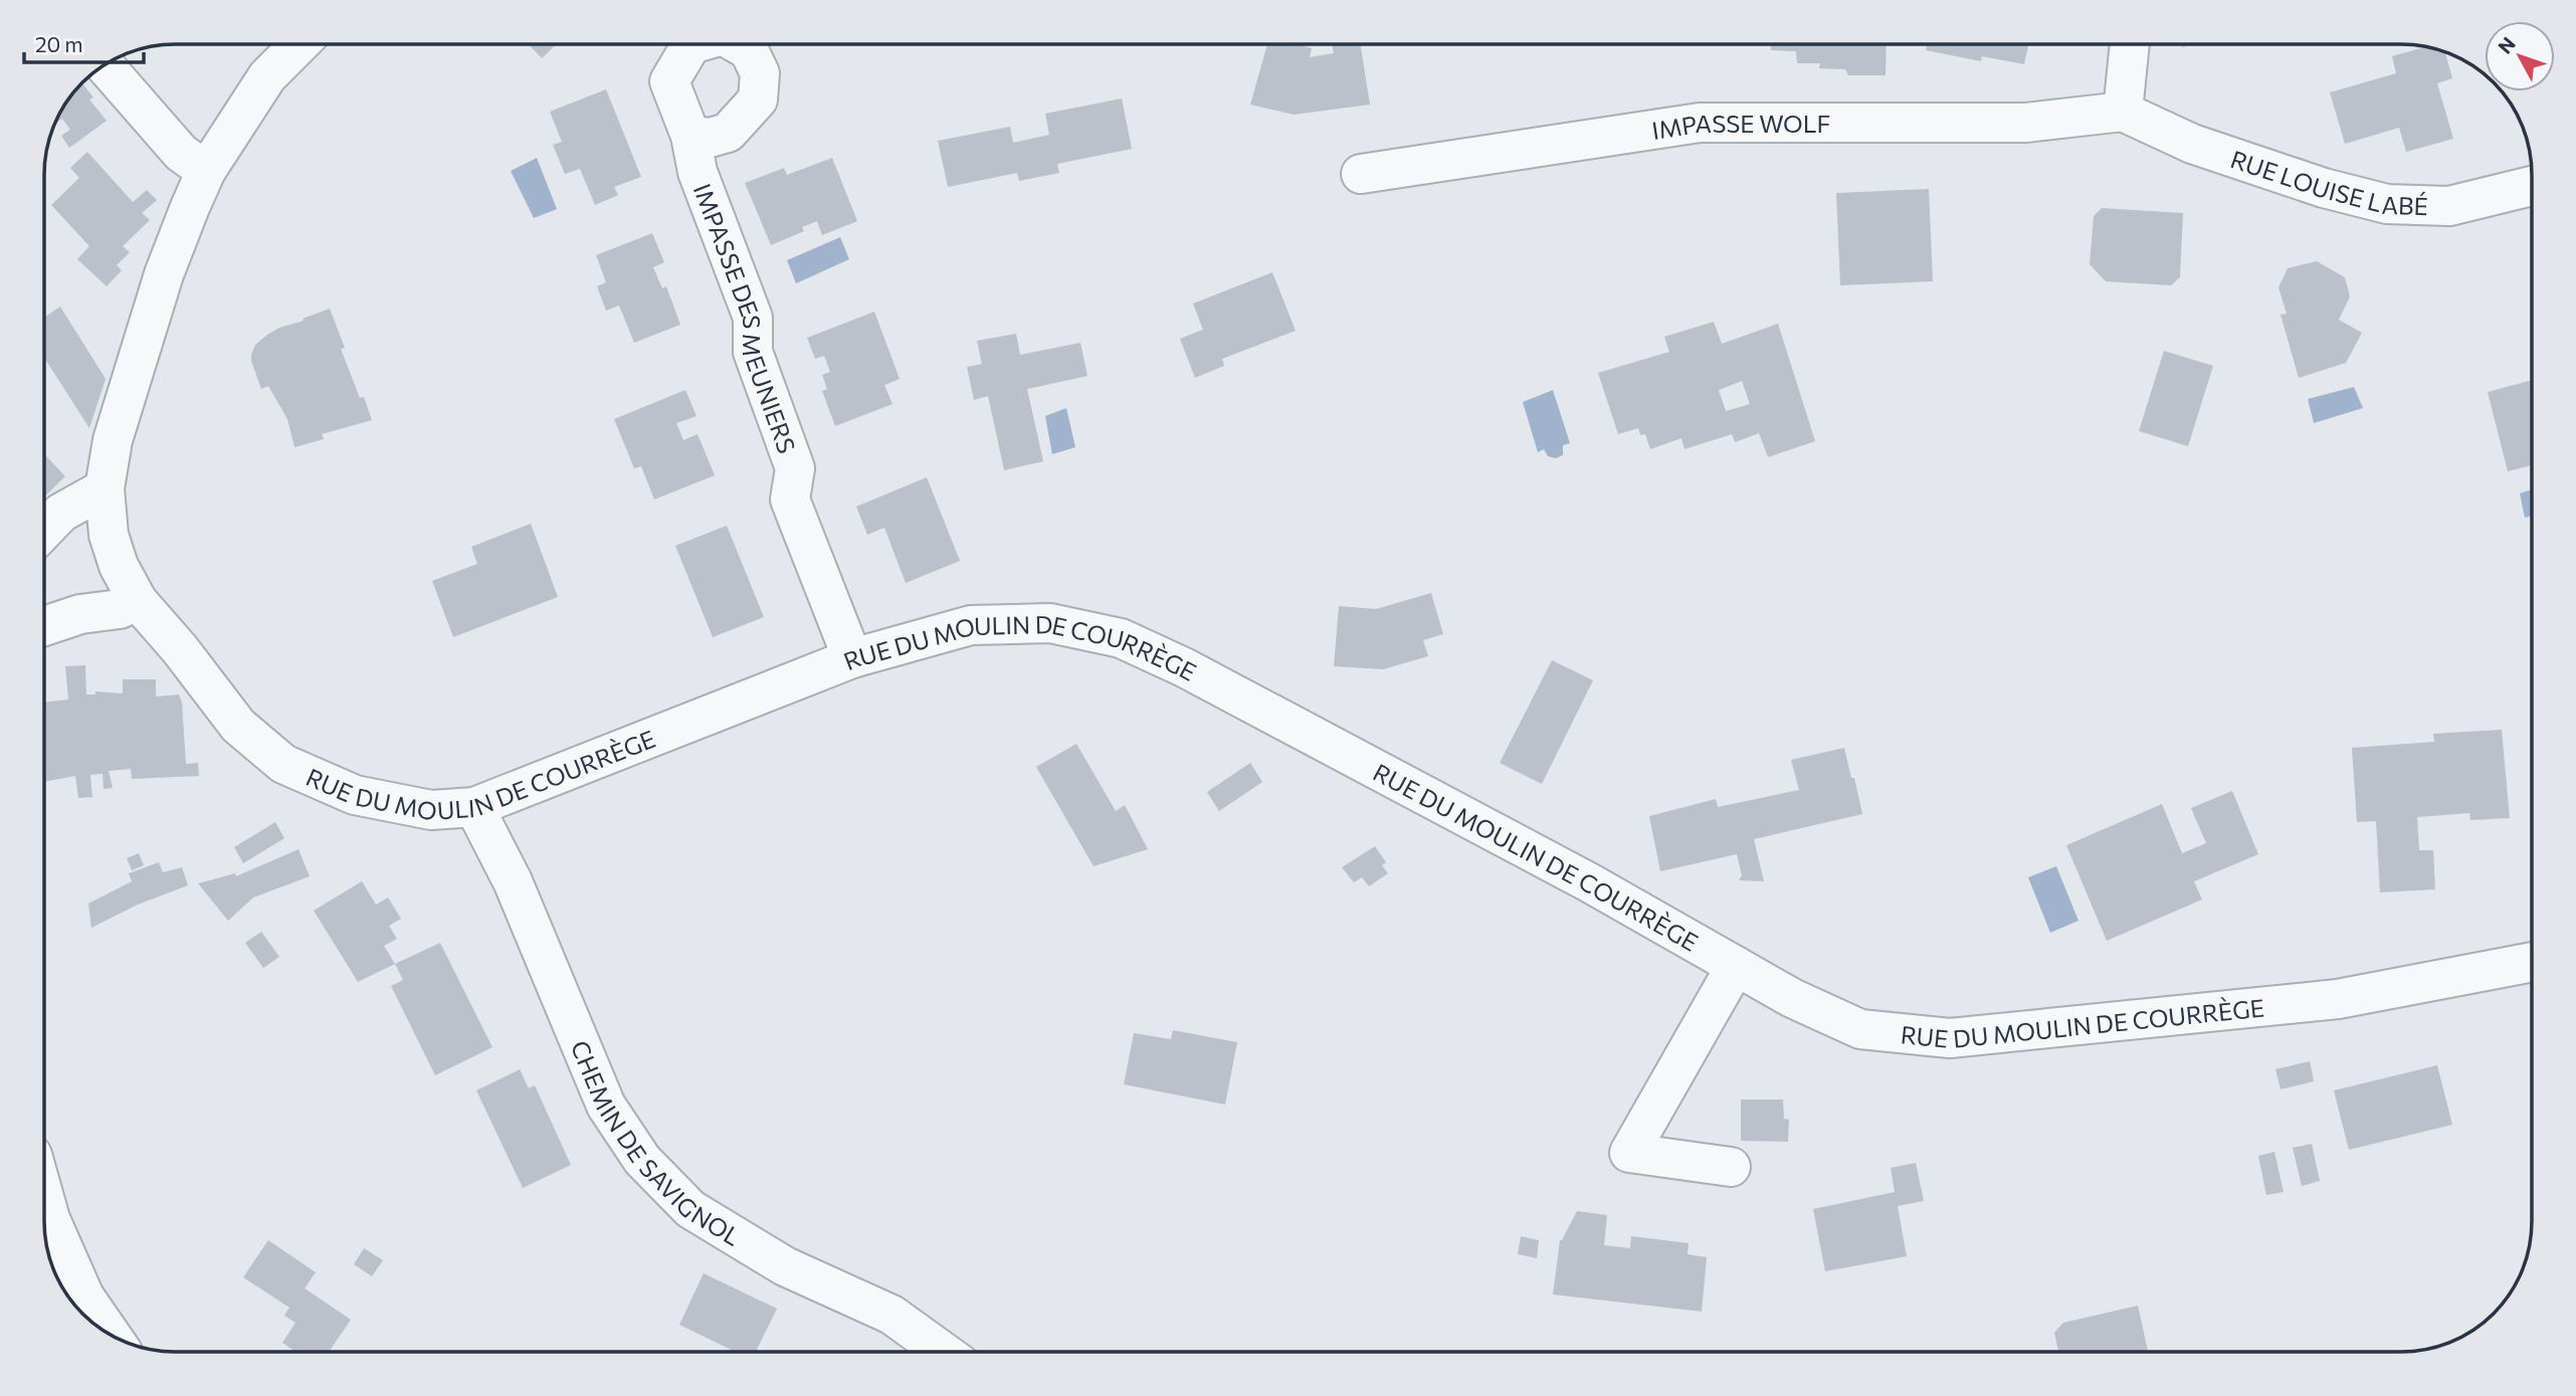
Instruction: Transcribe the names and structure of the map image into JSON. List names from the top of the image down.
{
  "streets": {
    "street": [
      "IMPASSE WOLF",
      "RUE LOUISE LABÉ",
      "IMPASSE DES MEUNIERS",
      "RUE DU MOULIN DE COURRÈGE",
      "CHEMIN DE SAVIGNOL"
    ]
  },
  "crossings": [
    ["IMPASSE WOLF", "RUE LOUISE LABÉ"],
    ["IMPASSE DES MEUNIERS", "RUE DU MOULIN DE COURRÈGE"],
    ["RUE DU MOULIN DE COURRÈGE", "CHEMIN DE SAVIGNOL"]
  ],
  "scale_bar": "20 m",
  "north": "top left"
}
